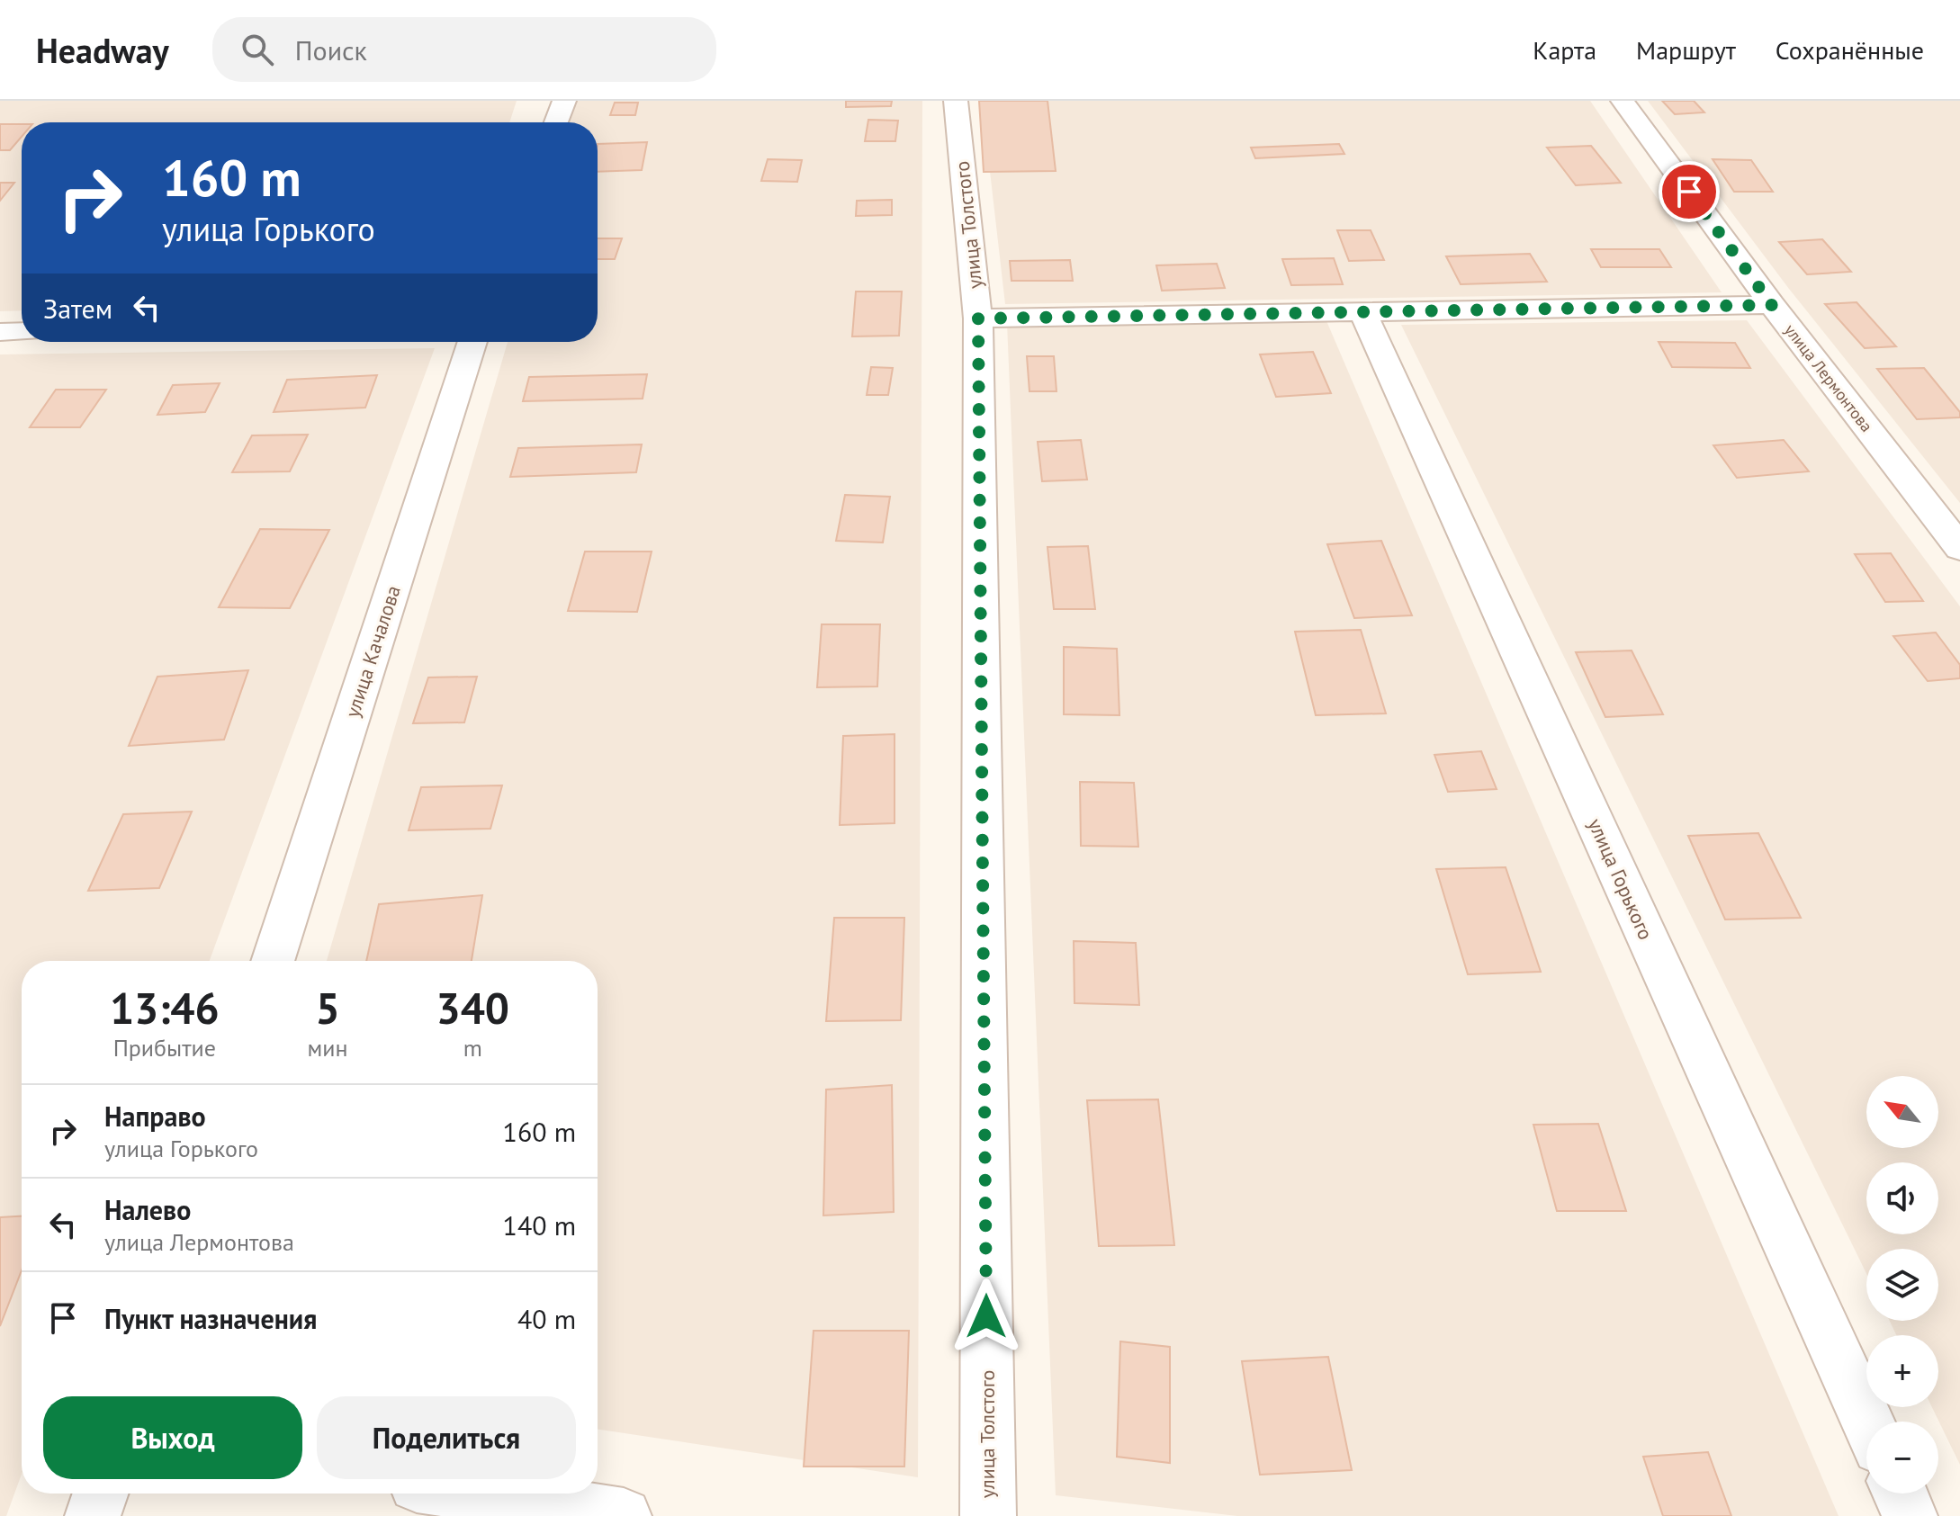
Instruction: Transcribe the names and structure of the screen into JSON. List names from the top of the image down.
{
  "streets": {
    "street": [
      "улица Толстого",
      "улица Лермонтова",
      "улица Качалова",
      "улица Горького"
    ]
  },
  "north": "top left",
  "page": {
    "header": "Headway",
    "search": "Поиск",
    "nav": ["Карта", "Маршрут", "Сохранённые"],
    "turn": ["160 m", "улица Горького"],
    "then": "Затем",
    "eta": [
      "13:46",
      "Прибытие",
      "5",
      "мин",
      "340",
      "m"
    ],
    "map_buttons": ["+", "−"],
    "list": [
      {
        "name": "Направо",
        "note": "улица Горького",
        "value": "160 m"
      },
      {
        "name": "Налево",
        "note": "улица Лермонтова",
        "value": "140 m"
      },
      {
        "name": "Пункт назначения",
        "value": "40 m"
      }
    ],
    "buttons": ["Выход", "Поделиться"]
  }
}
